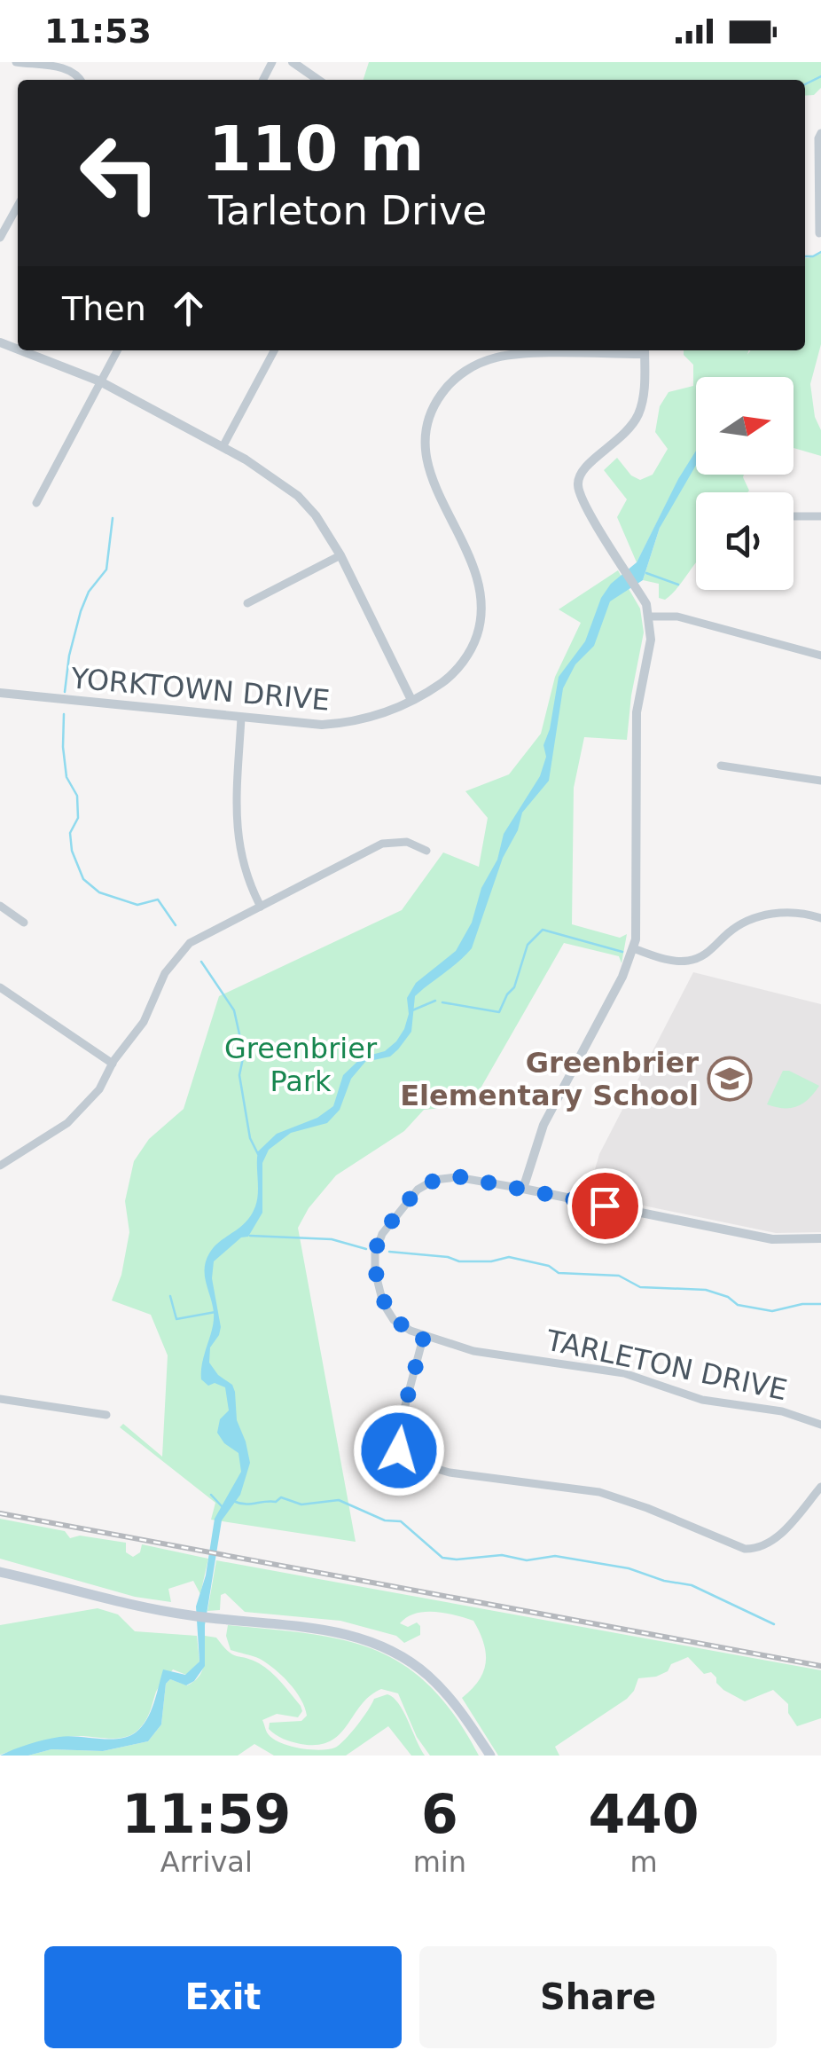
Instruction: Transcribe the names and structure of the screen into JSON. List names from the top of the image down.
{
  "streets": {
    "street": ["YORKTOWN DRIVE", "TARLETON DRIVE"]
  },
  "parks": ["Greenbrier Park"],
  "places": {
    "school or university": ["Greenbrier Elementary School"]
  },
  "north": "right",
  "page": {
    "status": "11:53",
    "turn": ["110 m", "Tarleton Drive"],
    "then": "Then",
    "eta": [
      "11:59",
      "Arrival",
      "6",
      "min",
      "440",
      "m"
    ],
    "buttons": ["Exit", "Share"]
  }
}
